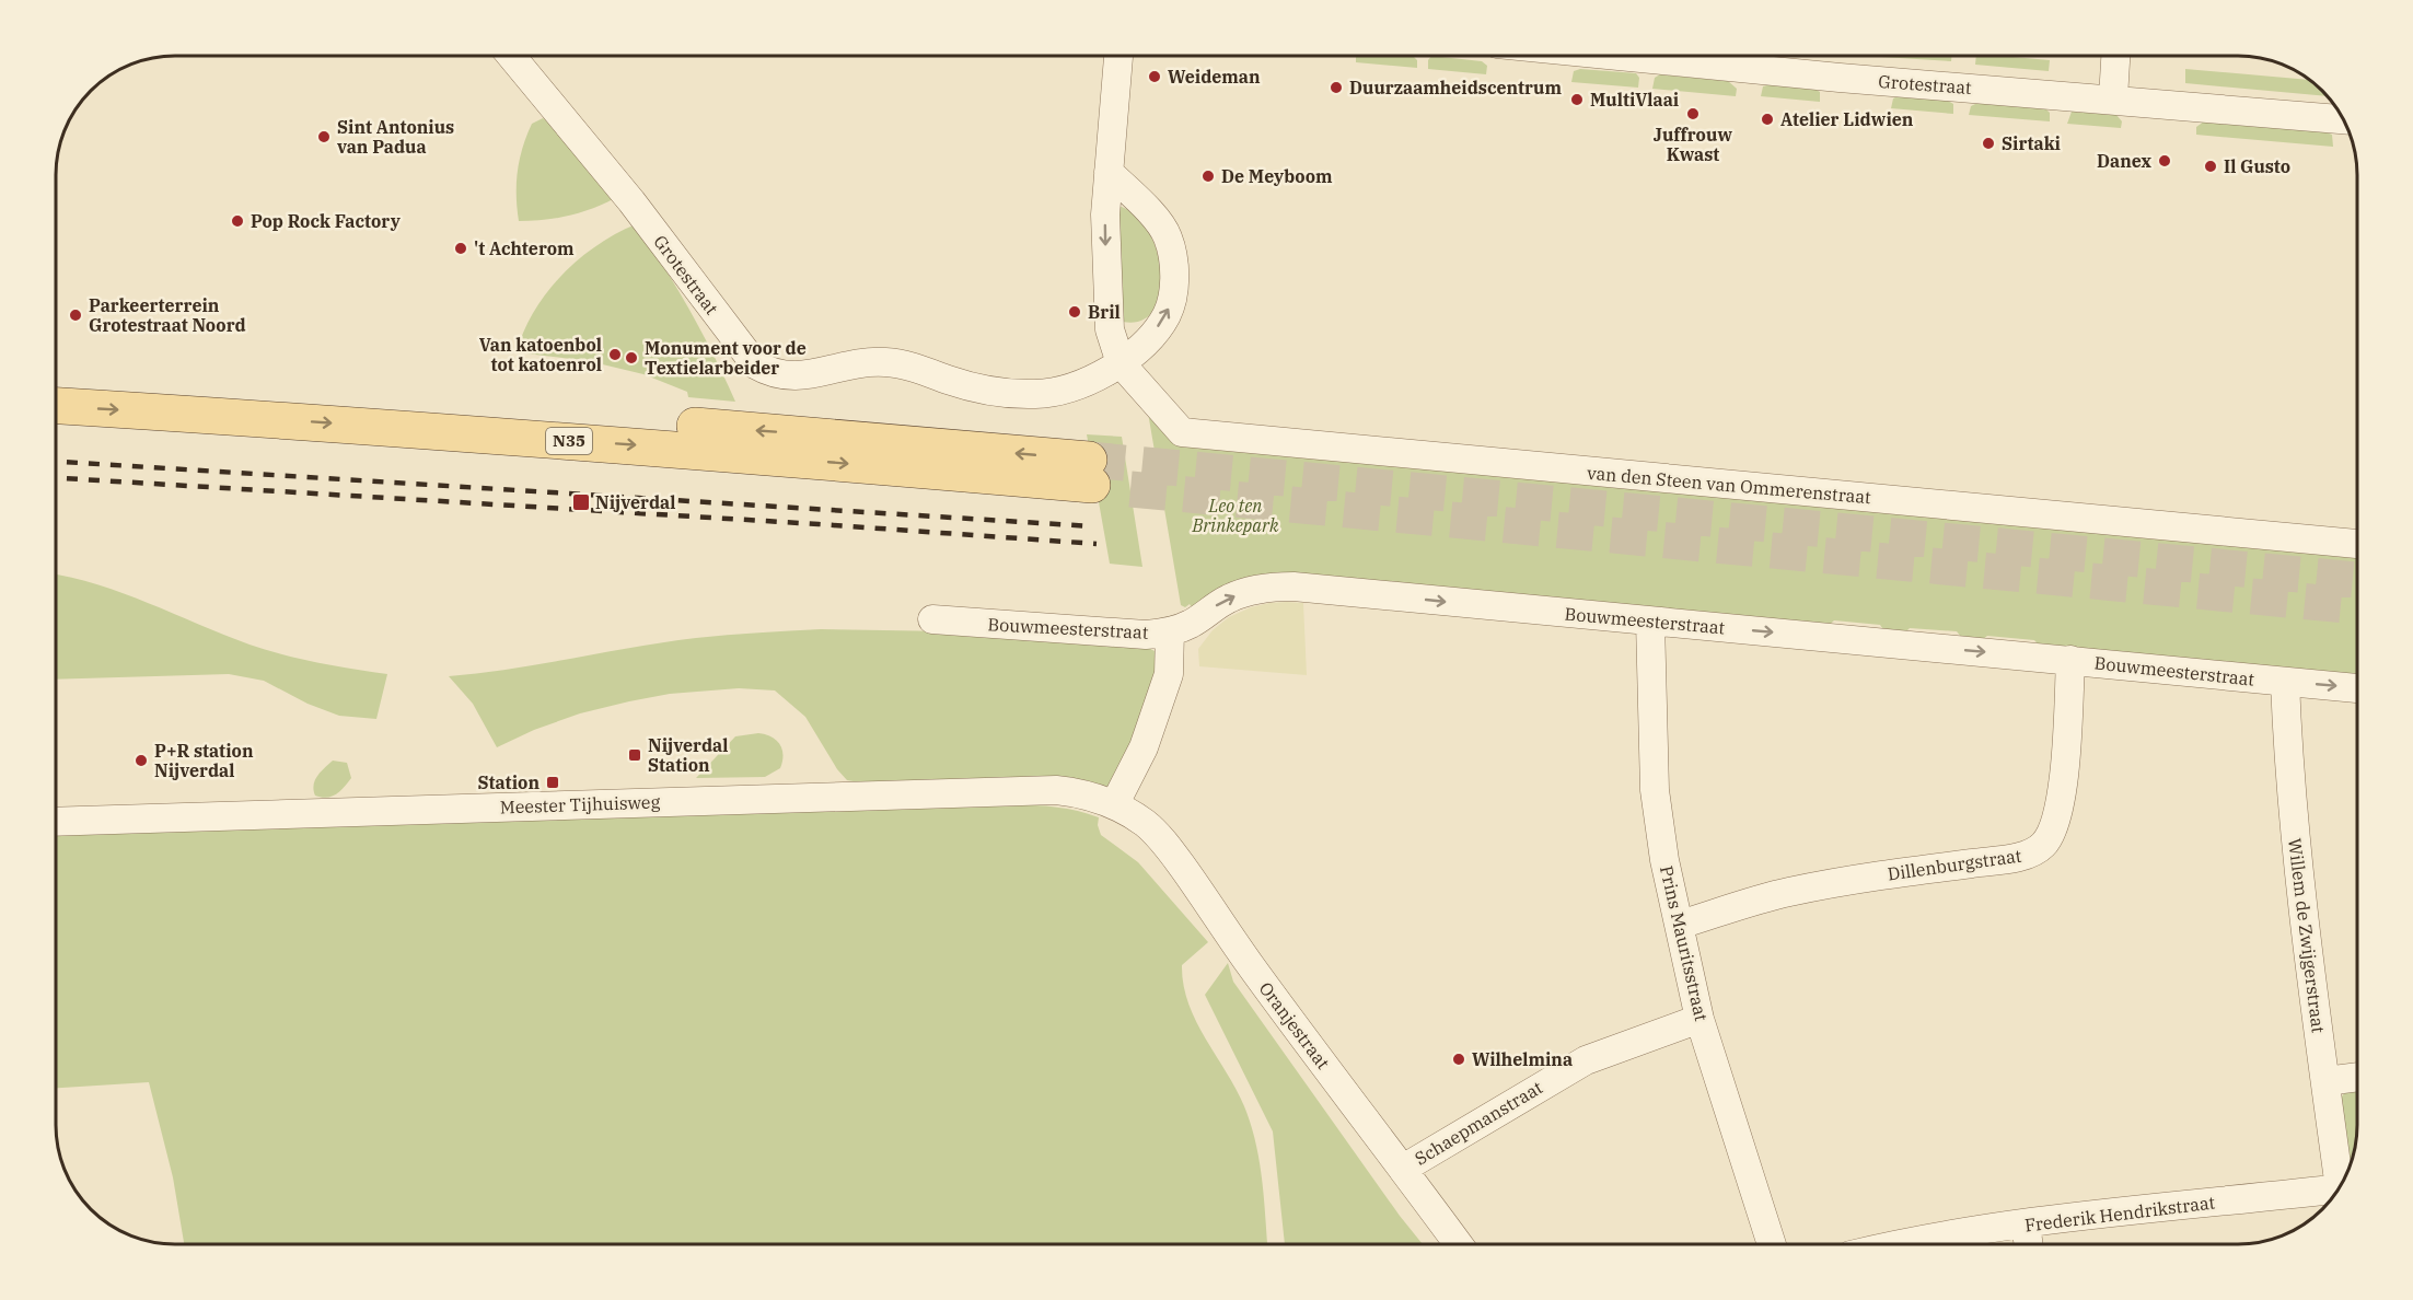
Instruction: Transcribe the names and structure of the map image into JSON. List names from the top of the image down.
{
  "streets": {
    "main road": ["N35"],
    "street": [
      "Grotestraat",
      "van den Steen van Ommerenstraat",
      "Bouwmeesterstraat",
      "Meester Tijhuisweg",
      "Dillenburgstraat",
      "Willem de Zwijgerstraat",
      "Prins Mauritsstraat",
      "Oranjestraat",
      "Schaepmanstraat",
      "Frederik Hendrikstraat"
    ]
  },
  "crossings": [
    ["Grotestraat", "van den Steen van Ommerenstraat"],
    ["Bouwmeesterstraat", "Dillenburgstraat"],
    ["Bouwmeesterstraat", "Willem de Zwijgerstraat"],
    ["Bouwmeesterstraat", "Prins Mauritsstraat"],
    ["Meester Tijhuisweg", "Oranjestraat"],
    ["Dillenburgstraat", "Prins Mauritsstraat"],
    ["Prins Mauritsstraat", "Schaepmanstraat"],
    ["Oranjestraat", "Schaepmanstraat"]
  ],
  "one_way": ["Bouwmeesterstraat"],
  "parks": ["Leo ten Brinkepark"],
  "places": {
    "other": [
      "Weideman",
      "Duurzaamheidscentrum",
      "MultiVlaai",
      "Juffrouw Kwast",
      "Atelier Lidwien",
      "Sint Antonius van Padua",
      "Sirtaki",
      "Danex",
      "Il Gusto",
      "De Meyboom",
      "Pop Rock Factory",
      "'t Achterom",
      "Bril",
      "Parkeerterrein Grotestraat Noord",
      "Van katoenbol tot katoenrol",
      "Monument voor de Textielarbeider",
      "P+R station Nijverdal",
      "Wilhelmina"
    ],
    "transit": ["Nijverdal", "Nijverdal Station", "Station"]
  }
}
